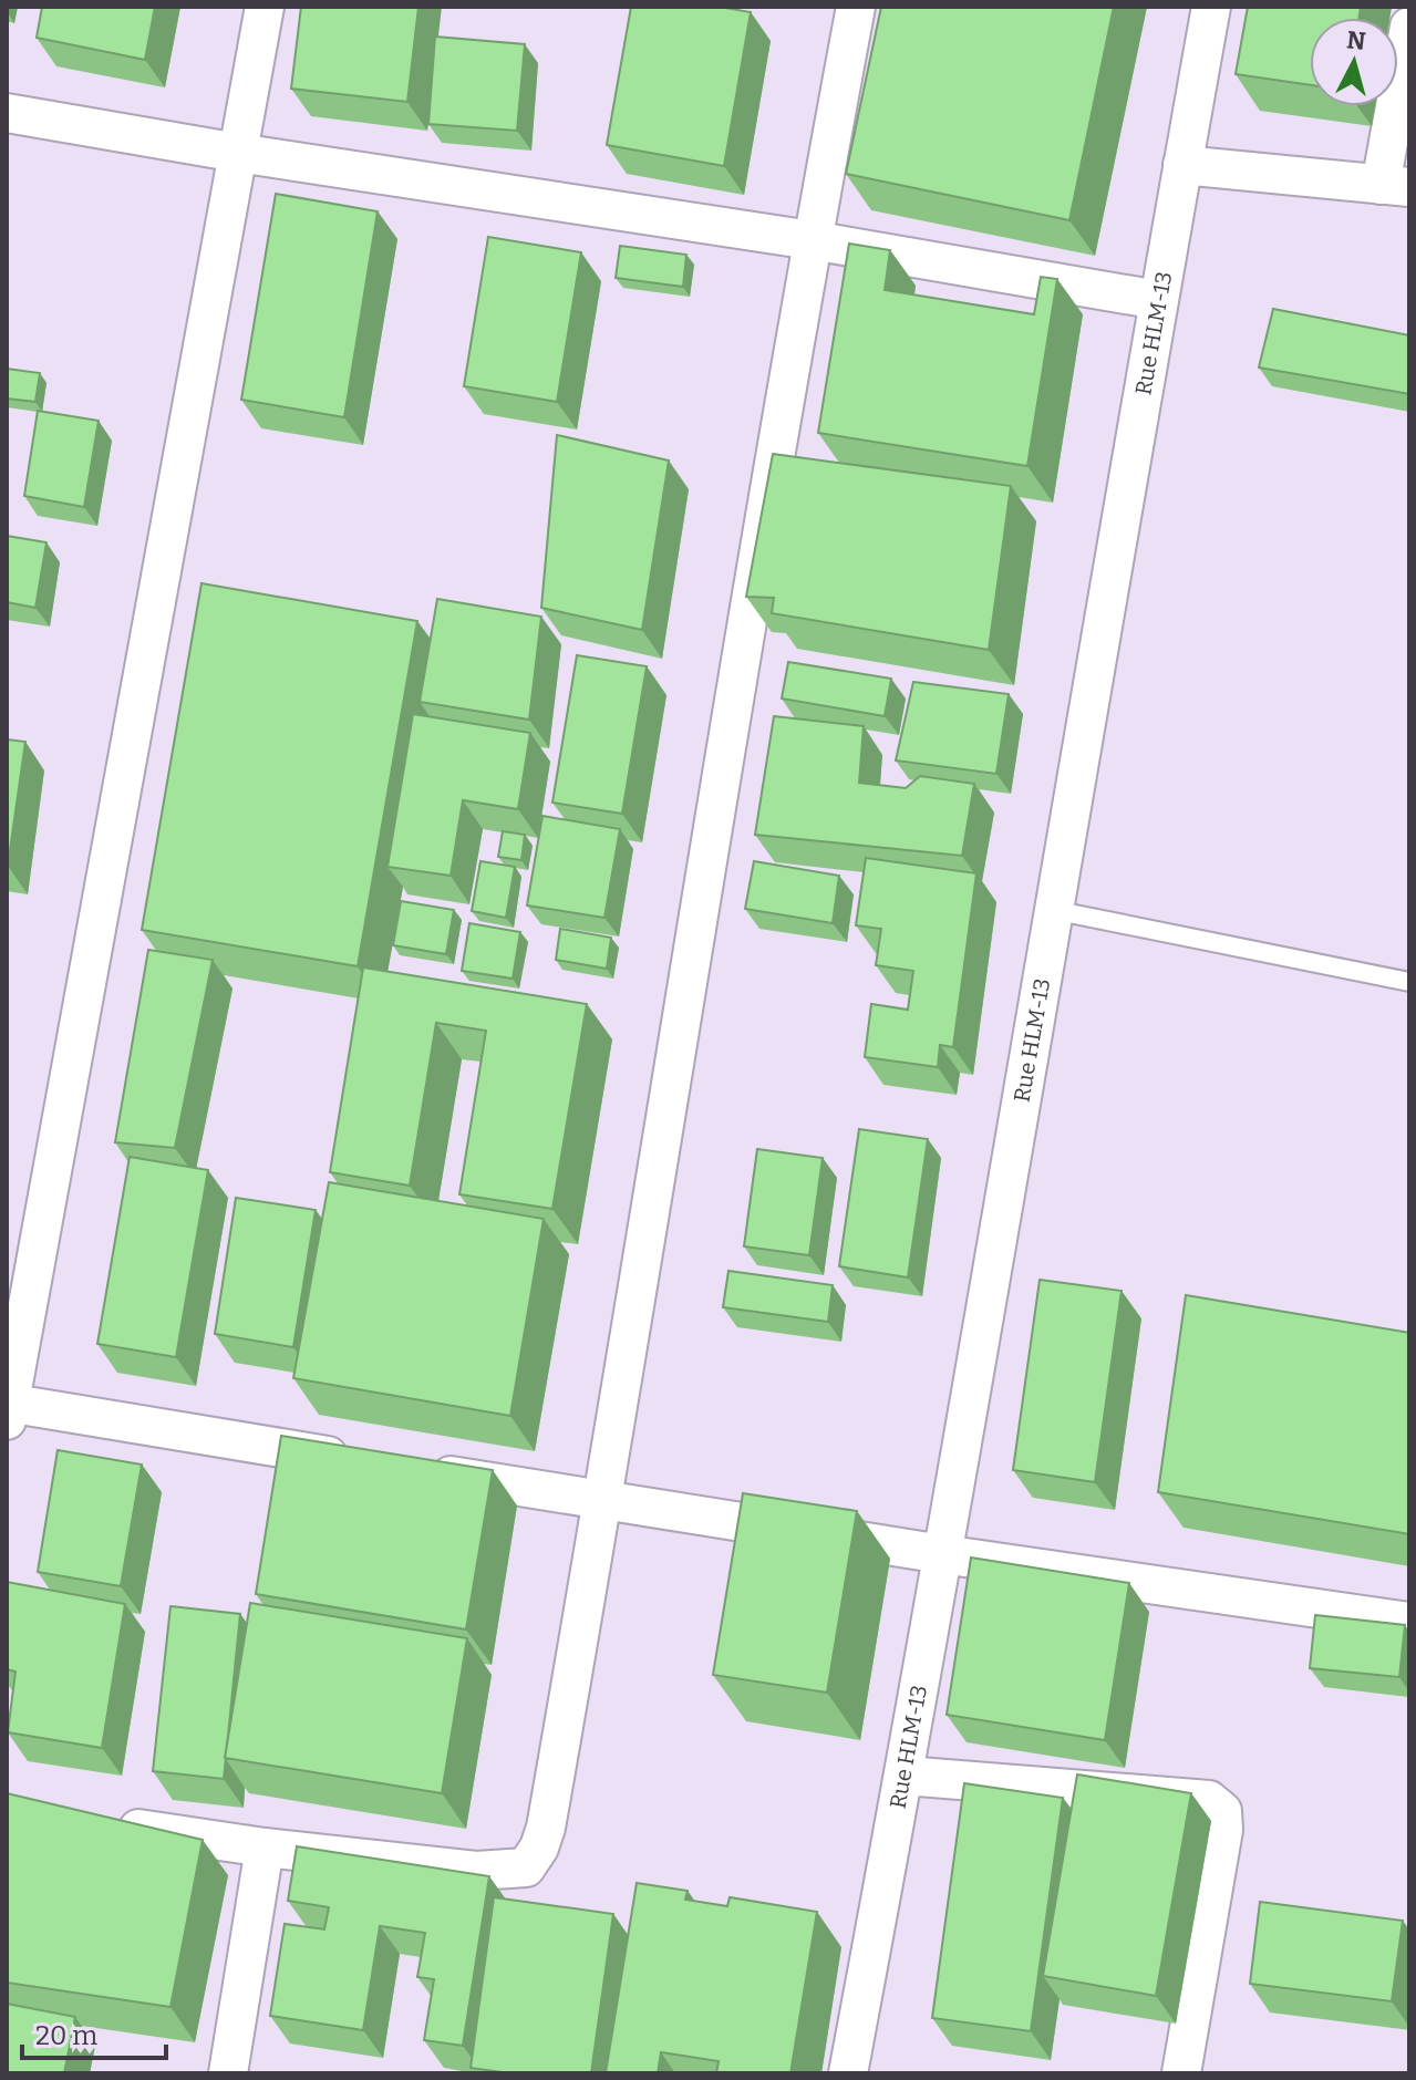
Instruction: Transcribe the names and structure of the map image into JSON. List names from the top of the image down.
{
  "streets": {
    "street": ["Rue HLM-13"]
  },
  "scale_bar": "20 m",
  "north": "top"
}
